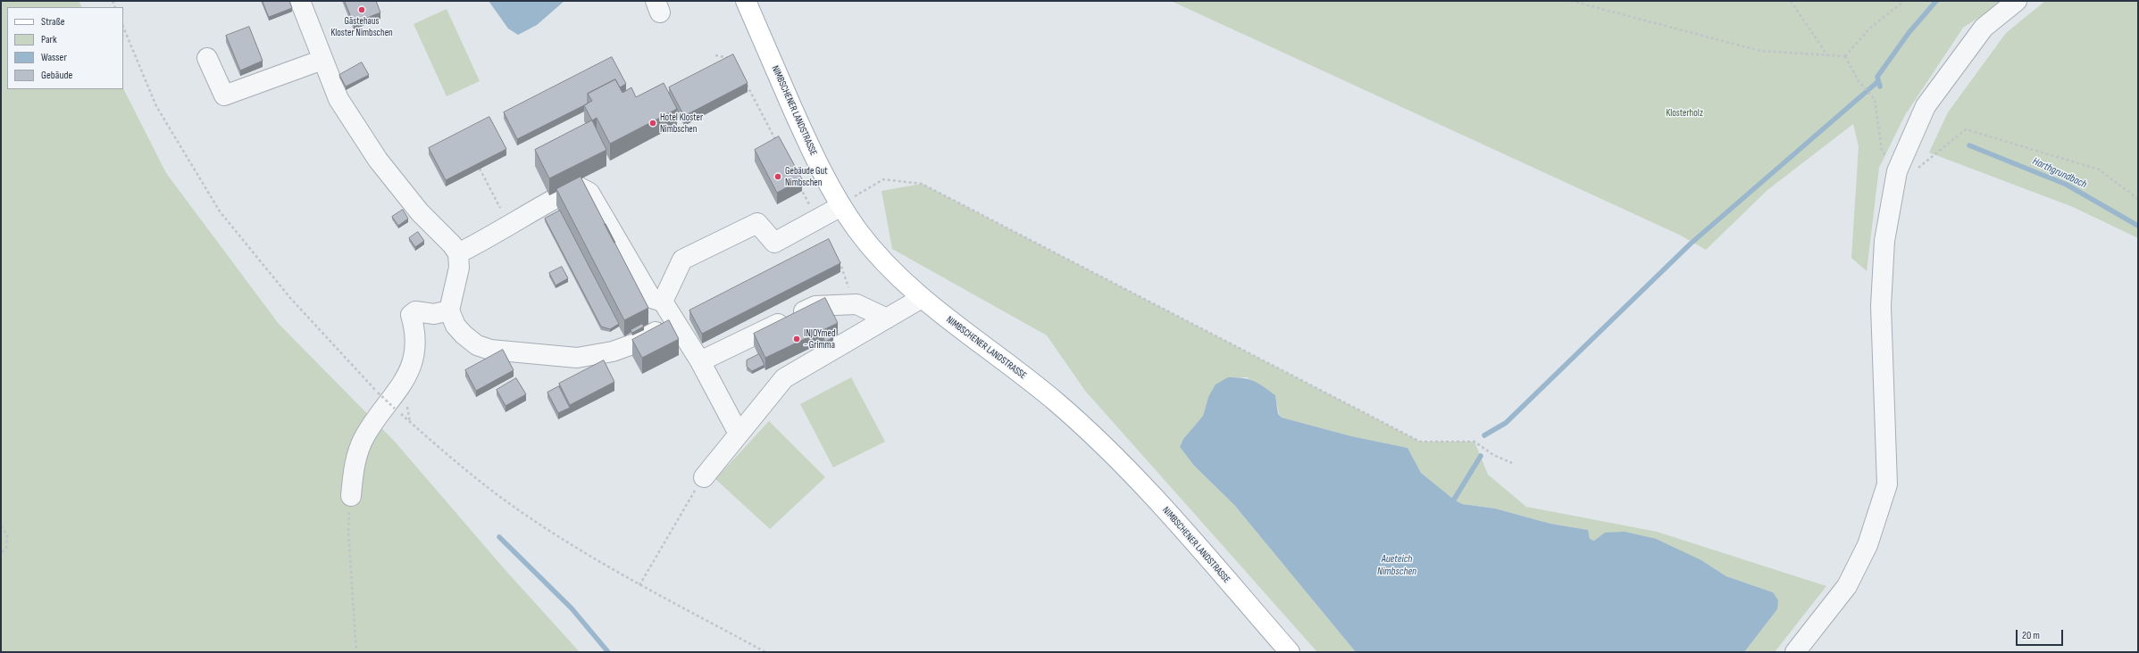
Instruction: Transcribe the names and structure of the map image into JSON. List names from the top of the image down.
{
  "streets": {
    "main road": ["NIMBSCHENER LANDSTRASSE"]
  },
  "water": ["Harthgrundbach", "Aueteich Nimbschen"],
  "parks": ["Klosterholz"],
  "places": [
    "Gästehaus Kloster Nimbschen",
    "Hotel Kloster Nimbschen",
    "Gebäude Gut Nimbschen",
    "INJOYmed - Grimma"
  ],
  "legend": [
    "Straße",
    "Park",
    "Wasser",
    "Gebäude"
  ],
  "scale_bar": "20 m"
}
